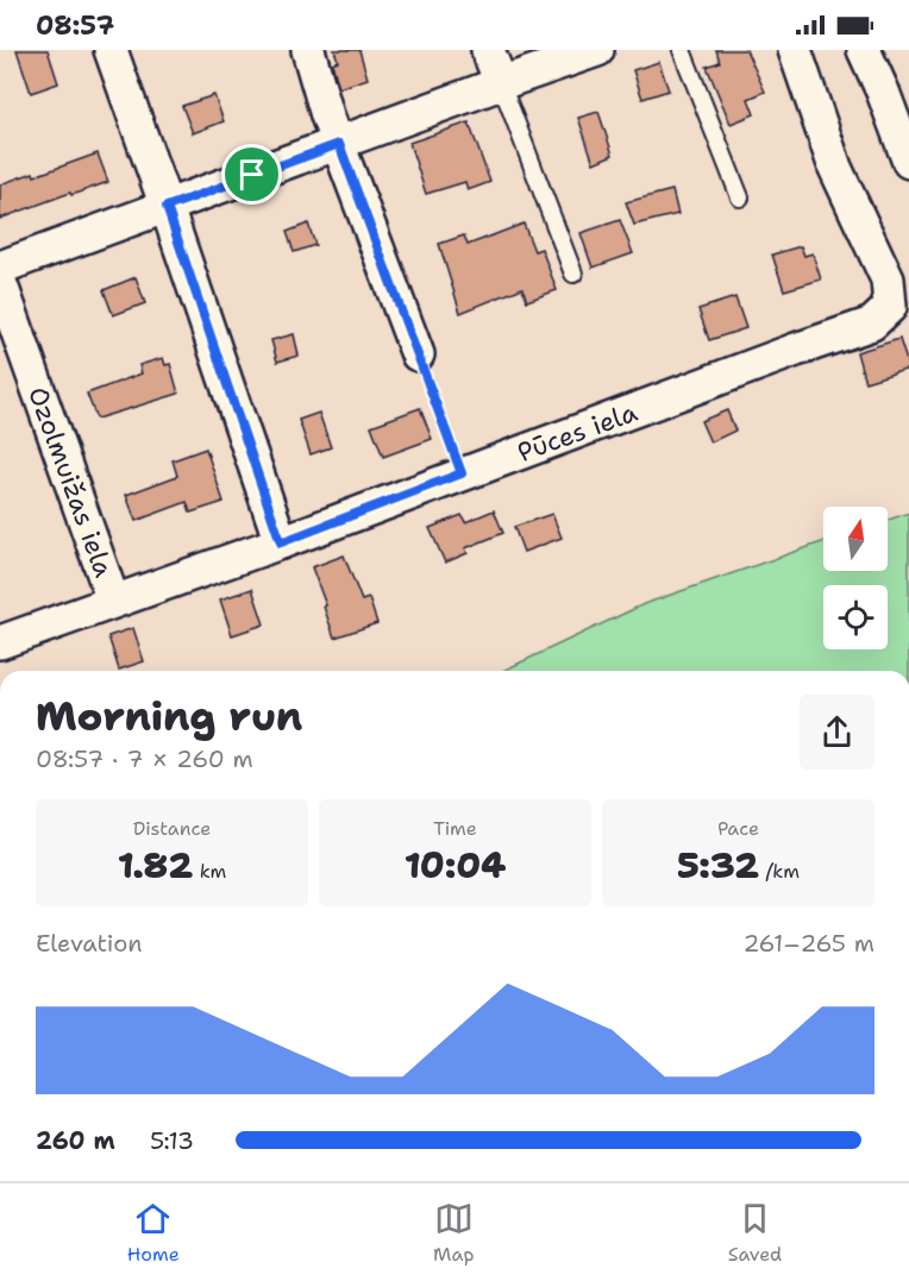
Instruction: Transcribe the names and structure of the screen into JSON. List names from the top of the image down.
{
  "streets": {
    "street": ["Pūces iela", "Ozolmuižas iela"]
  },
  "crossings": [
    ["Pūces iela", "Ozolmuižas iela"]
  ],
  "north": "top",
  "page": {
    "status": "08:57",
    "heading": ["Morning run", "08:57 · 7 × 260 m"],
    "stats": [
      ["Distance", "1.82 km"],
      ["Time", "10:04"],
      ["Pace", "5:32 /km"]
    ],
    "chart": ["Elevation", "261–265 m"],
    "list": [
      {
        "name": "260 m",
        "note": "5:13"
      }
    ],
    "tabs": ["Home", "Map", "Saved"]
  }
}
